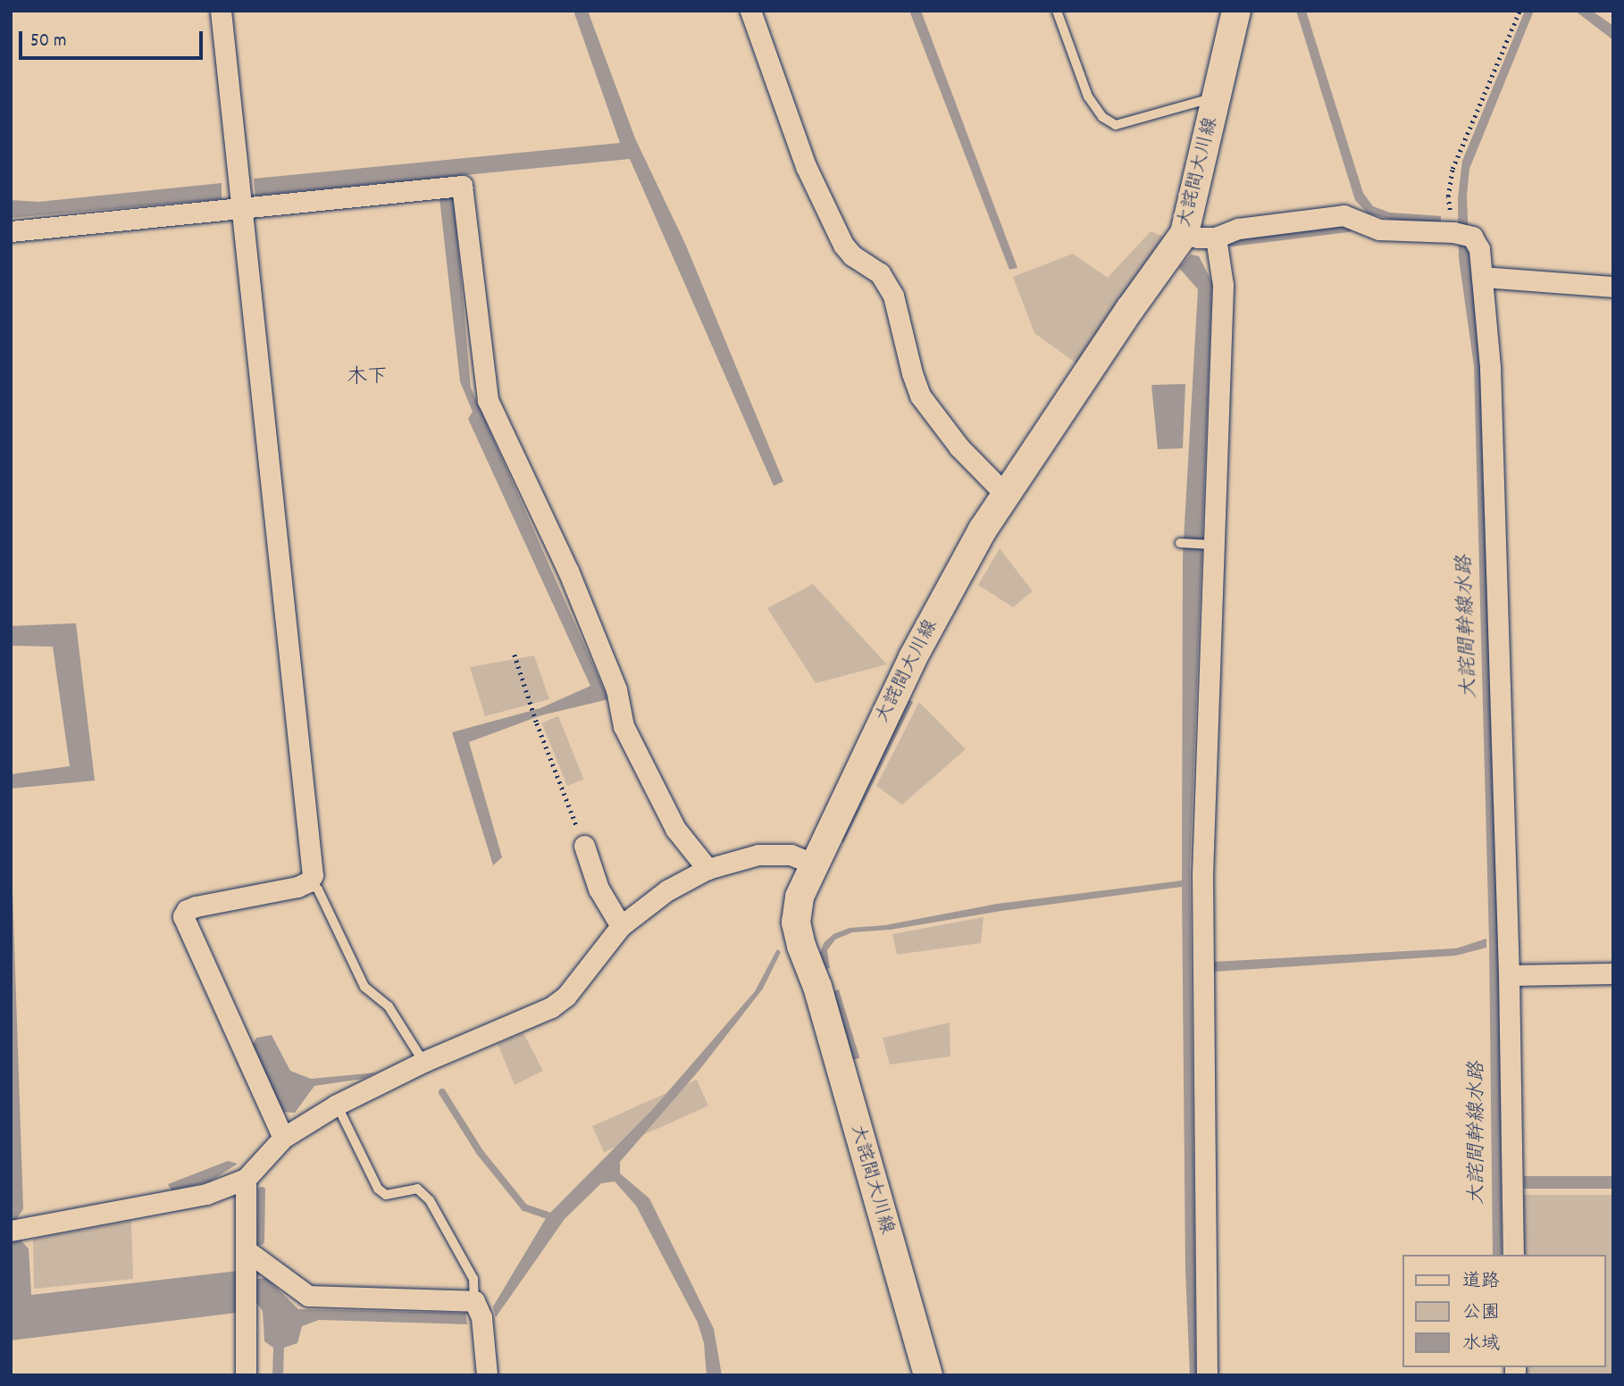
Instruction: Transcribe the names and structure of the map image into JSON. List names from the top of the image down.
{
  "streets": {
    "main road": ["大詫間大川線"]
  },
  "districts": ["木下"],
  "water": ["大詫間幹線水路"],
  "legend": ["道路", "公園", "水域"],
  "scale_bar": "50 m"
}
